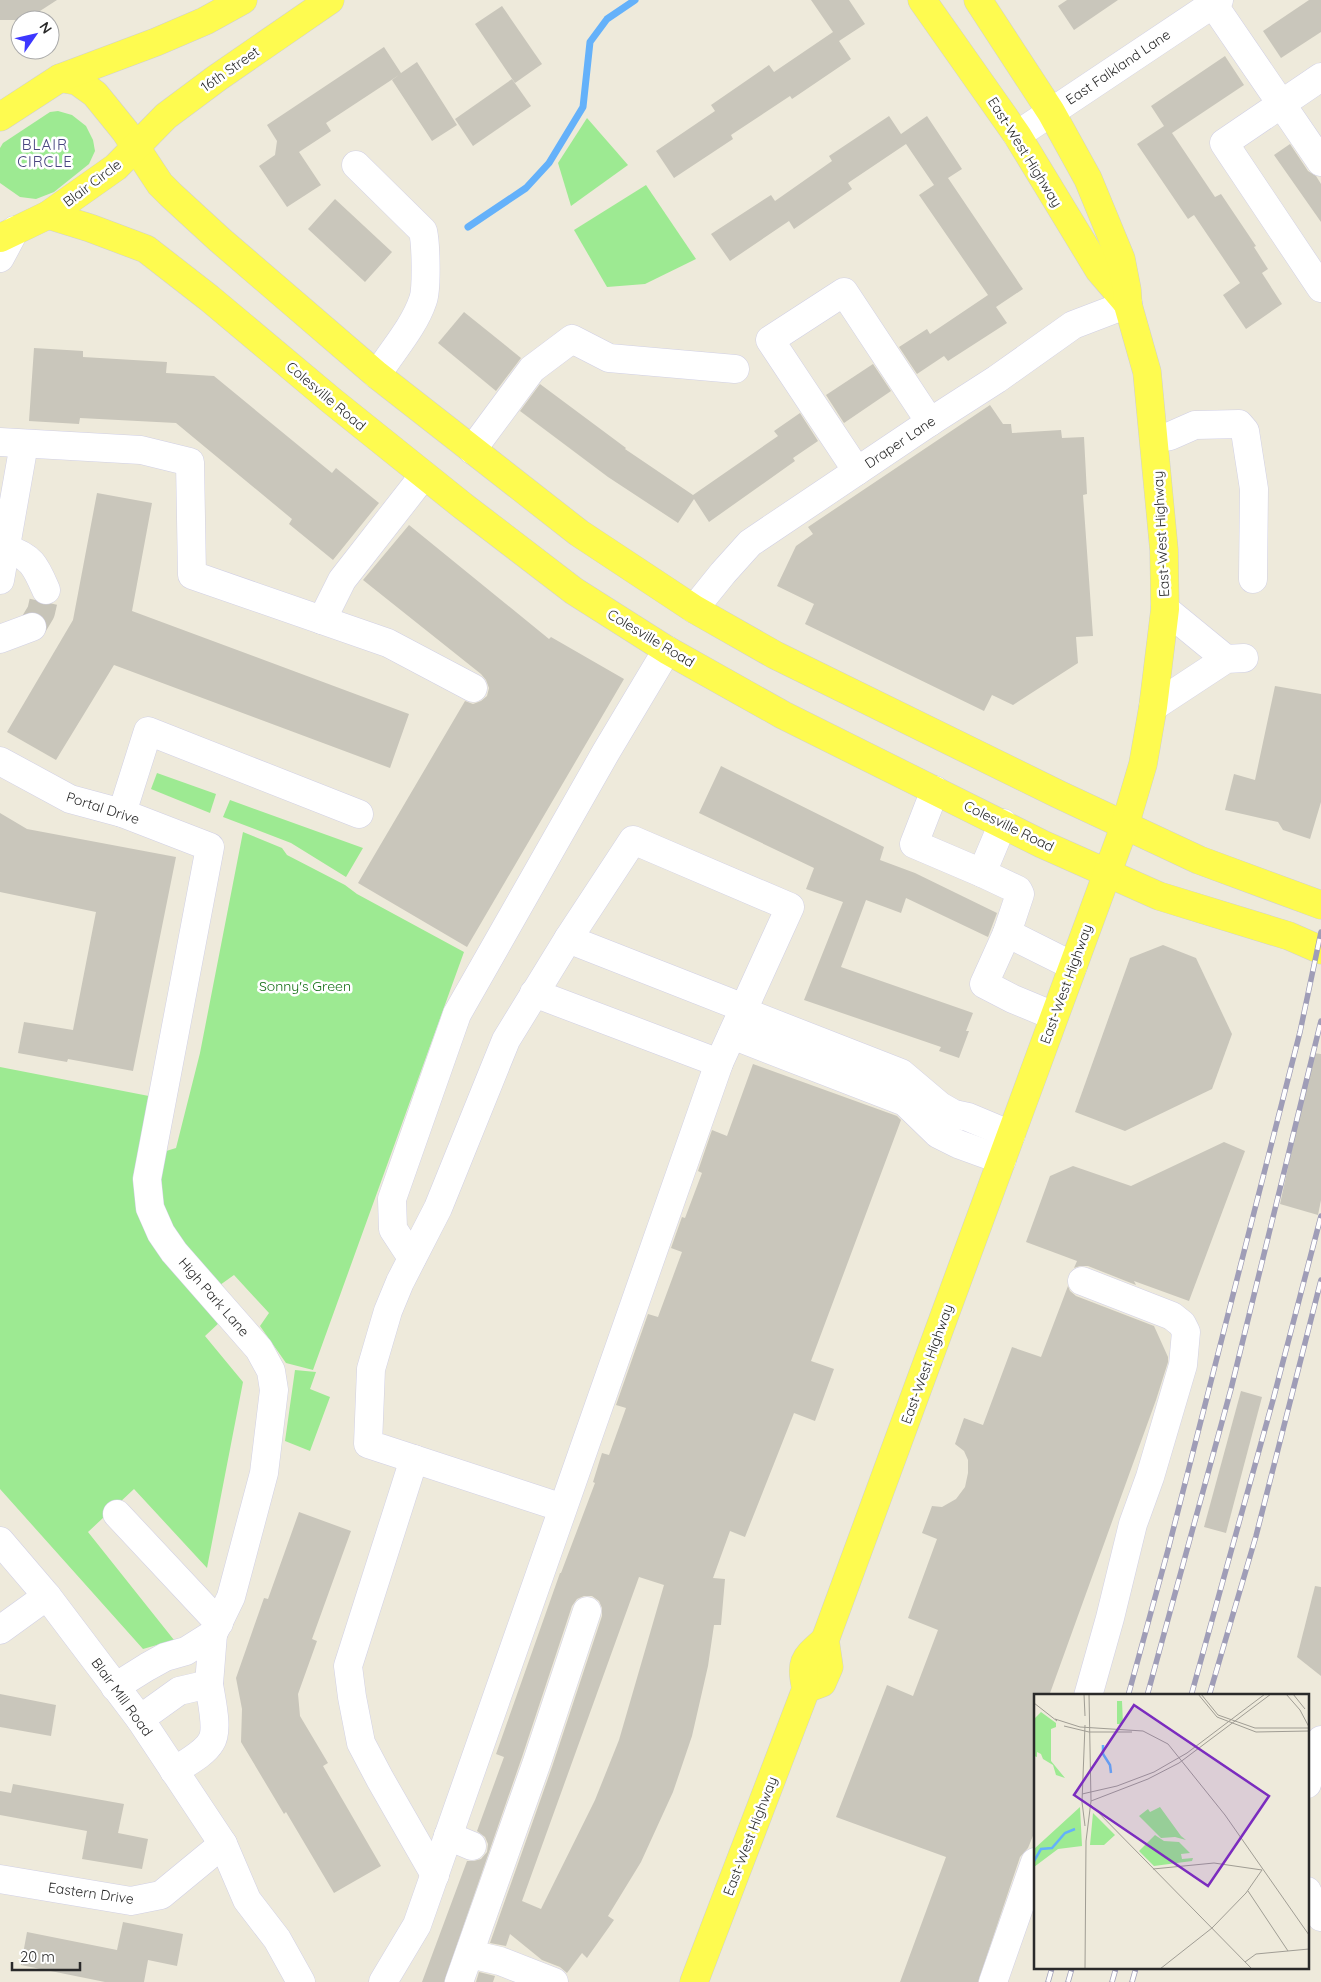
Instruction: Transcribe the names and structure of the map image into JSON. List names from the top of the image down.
{
  "streets": {
    "main road": [
      "16th Street",
      "East-West Highway",
      "Blair Circle",
      "Colesville Road"
    ],
    "street": [
      "East Falkland Lane",
      "Draper Lane",
      "Portal Drive",
      "High Park Lane",
      "Blair Mill Road",
      "Eastern Drive"
    ]
  },
  "crossings": [
    ["East Falkland Lane", "East-West Highway"],
    ["16th Street", "Blair Circle"],
    ["East-West Highway", "Colesville Road"],
    ["East-West Highway", "Draper Lane"],
    ["Blair Circle", "Colesville Road"],
    ["Portal Drive", "High Park Lane"],
    ["Blair Mill Road", "Eastern Drive"]
  ],
  "districts": ["BLAIR CIRCLE"],
  "parks": ["Sonny's Green"],
  "scale_bar": "20 m",
  "north": "top right"
}
